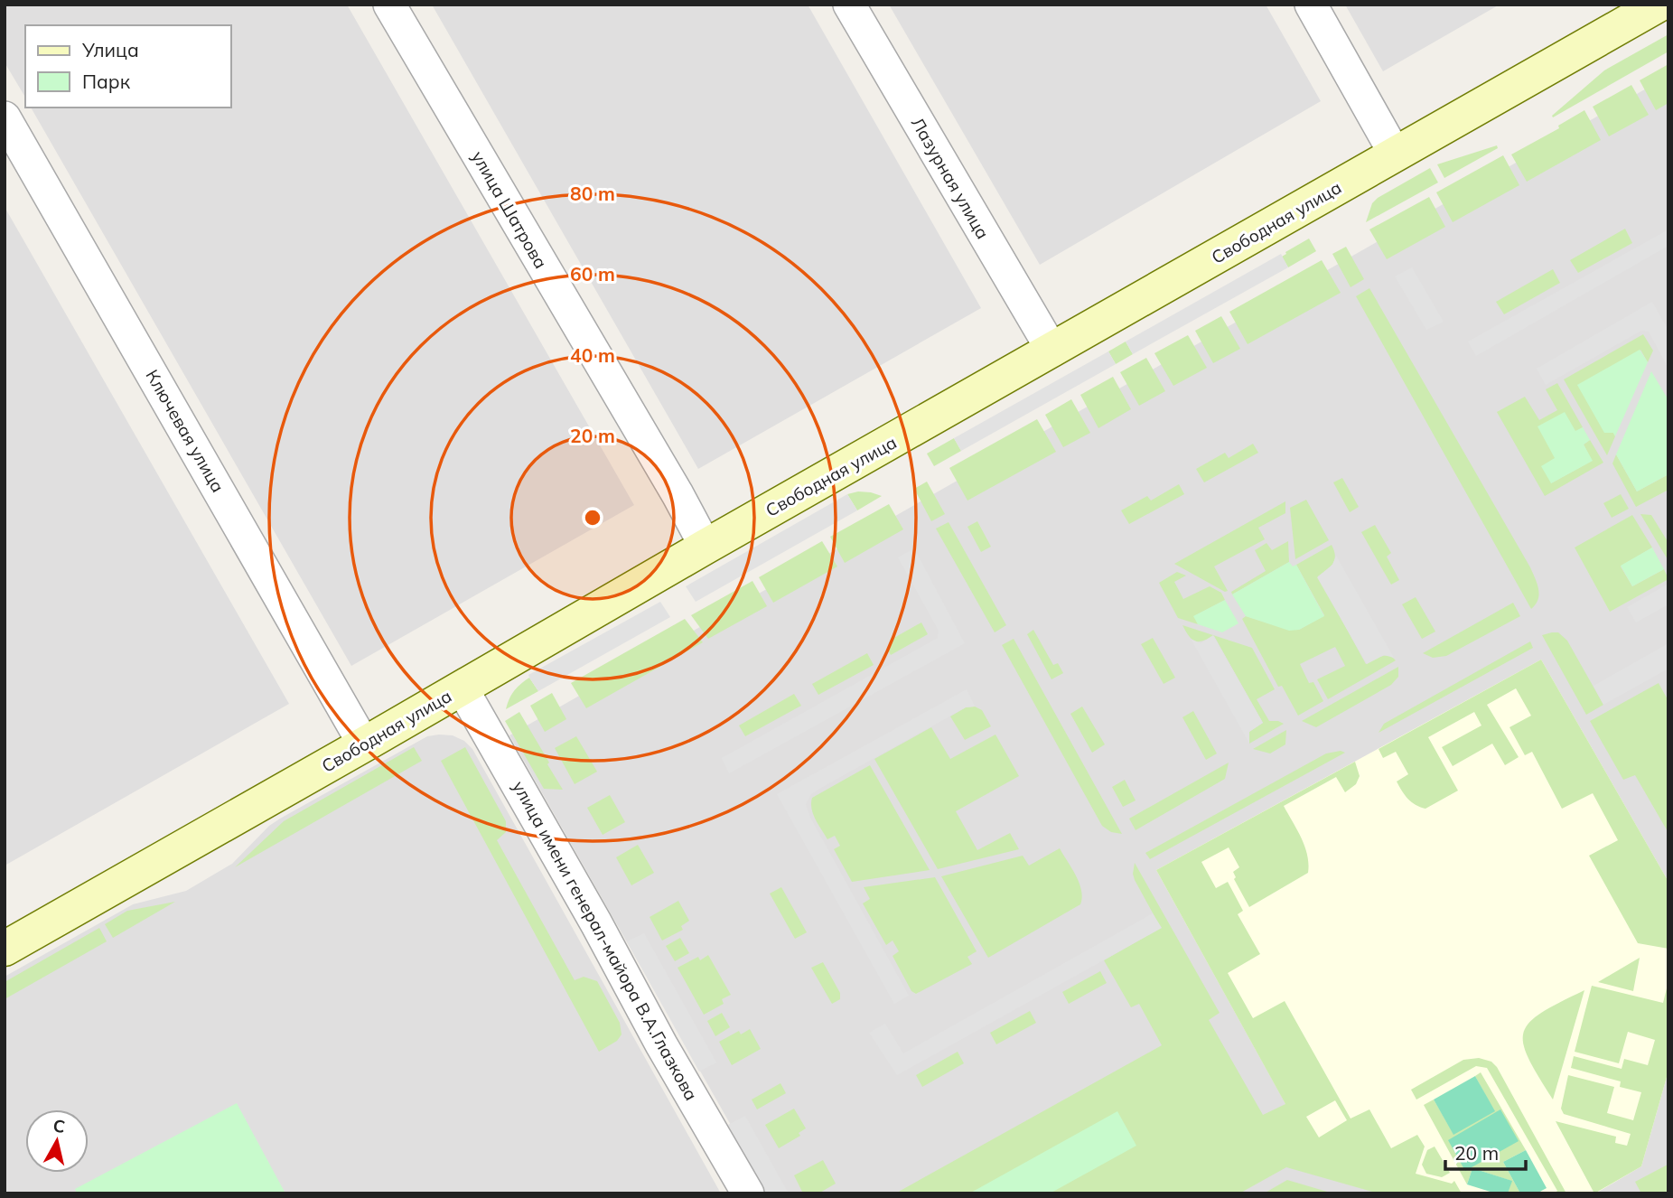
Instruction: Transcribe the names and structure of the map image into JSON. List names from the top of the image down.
{
  "streets": {
    "main road": ["Свободная улица"],
    "street": [
      "Лазурная улица",
      "улица Шатрова",
      "Ключевая улица",
      "улица имени генерал-майора В.А.Глазкова"
    ]
  },
  "crossings": [
    ["Лазурная улица", "Свободная улица"],
    ["улица Шатрова", "Свободная улица"],
    ["Свободная улица", "Ключевая улица"],
    ["Свободная улица", "улица имени генерал-майора В.А.Глазкова"]
  ],
  "legend": ["Улица", "Парк"],
  "scale_bar": "20 m",
  "north": "top",
  "rings": [
    "80 m",
    "60 m",
    "40 m",
    "20 m"
  ]
}
